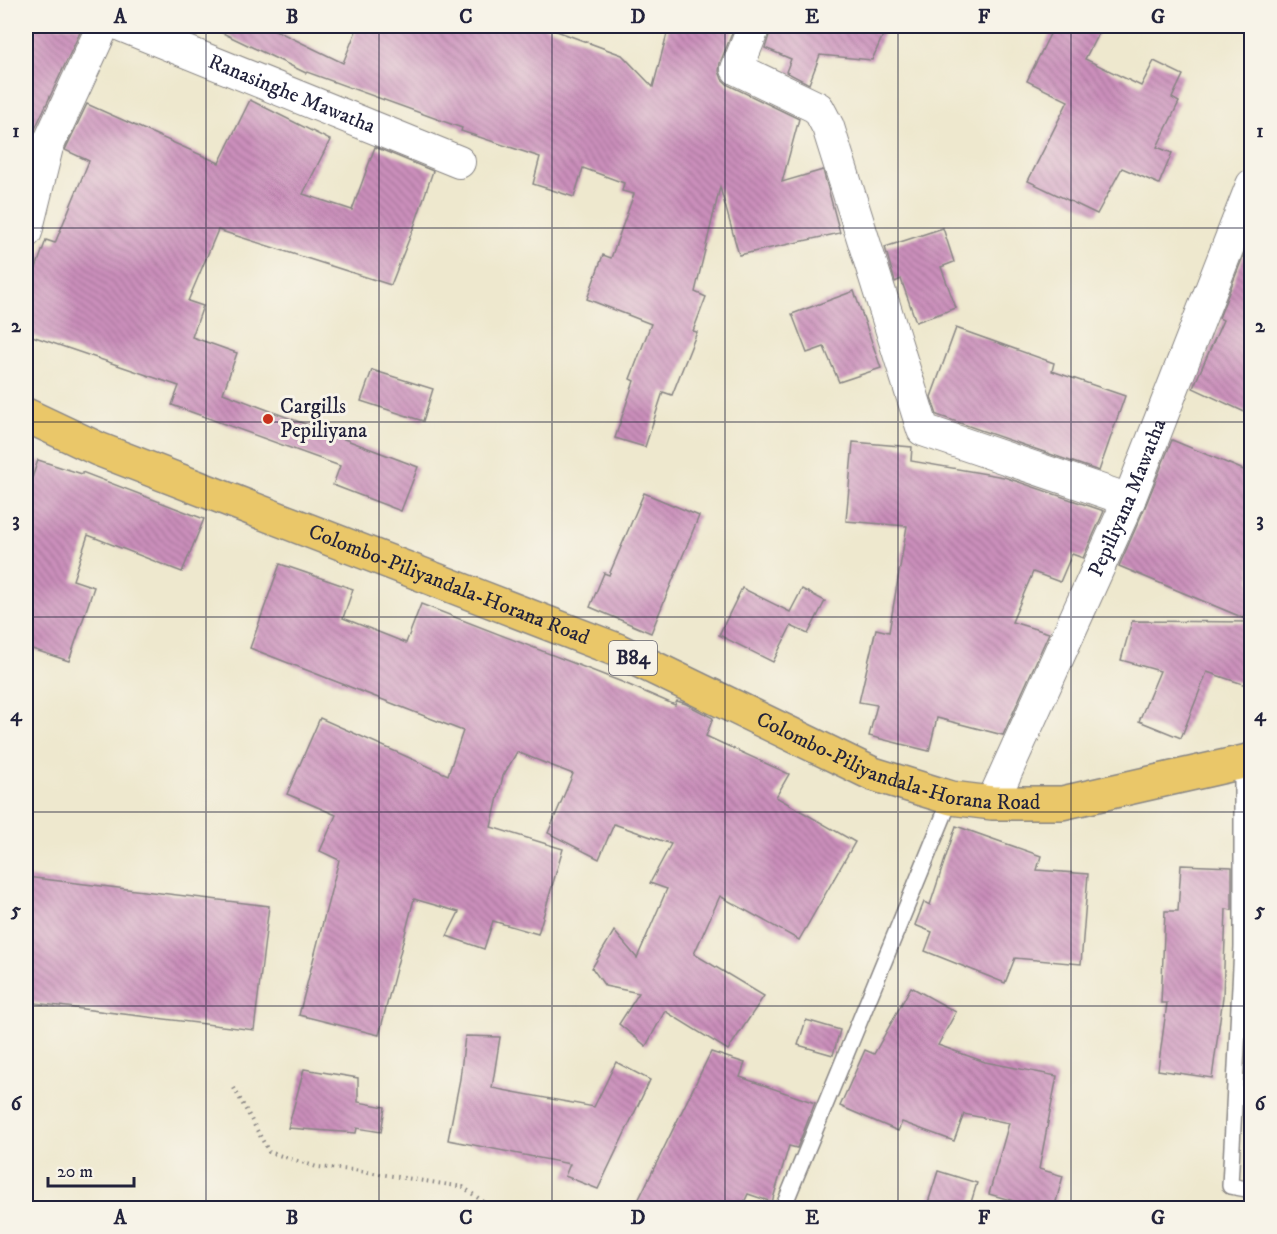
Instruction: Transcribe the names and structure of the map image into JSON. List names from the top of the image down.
{
  "streets": {
    "main road": ["Colombo-Piliyandala-Horana Road", "B84"],
    "street": ["Ranasinghe Mawatha", "Pepiliyana Mawatha"]
  },
  "crossings": [
    ["Pepiliyana Mawatha", "Colombo-Piliyandala-Horana Road"]
  ],
  "places": ["Cargills Pepiliyana"],
  "scale_bar": "20 m",
  "grid": {
    "columns": [
      "A",
      "B",
      "C",
      "D",
      "E",
      "F",
      "G"
    ],
    "rows": [
      "1",
      "2",
      "3",
      "4",
      "5",
      "6"
    ]
  }
}
